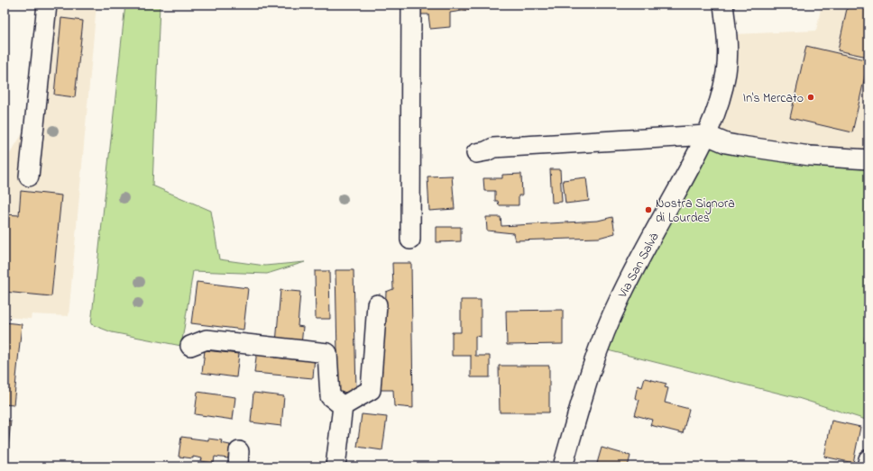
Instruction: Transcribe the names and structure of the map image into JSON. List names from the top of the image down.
{
  "streets": {
    "street": ["Via San Salvà"]
  },
  "places": ["In's Mercato", "Nostra Signora di Lourdes"]
}
